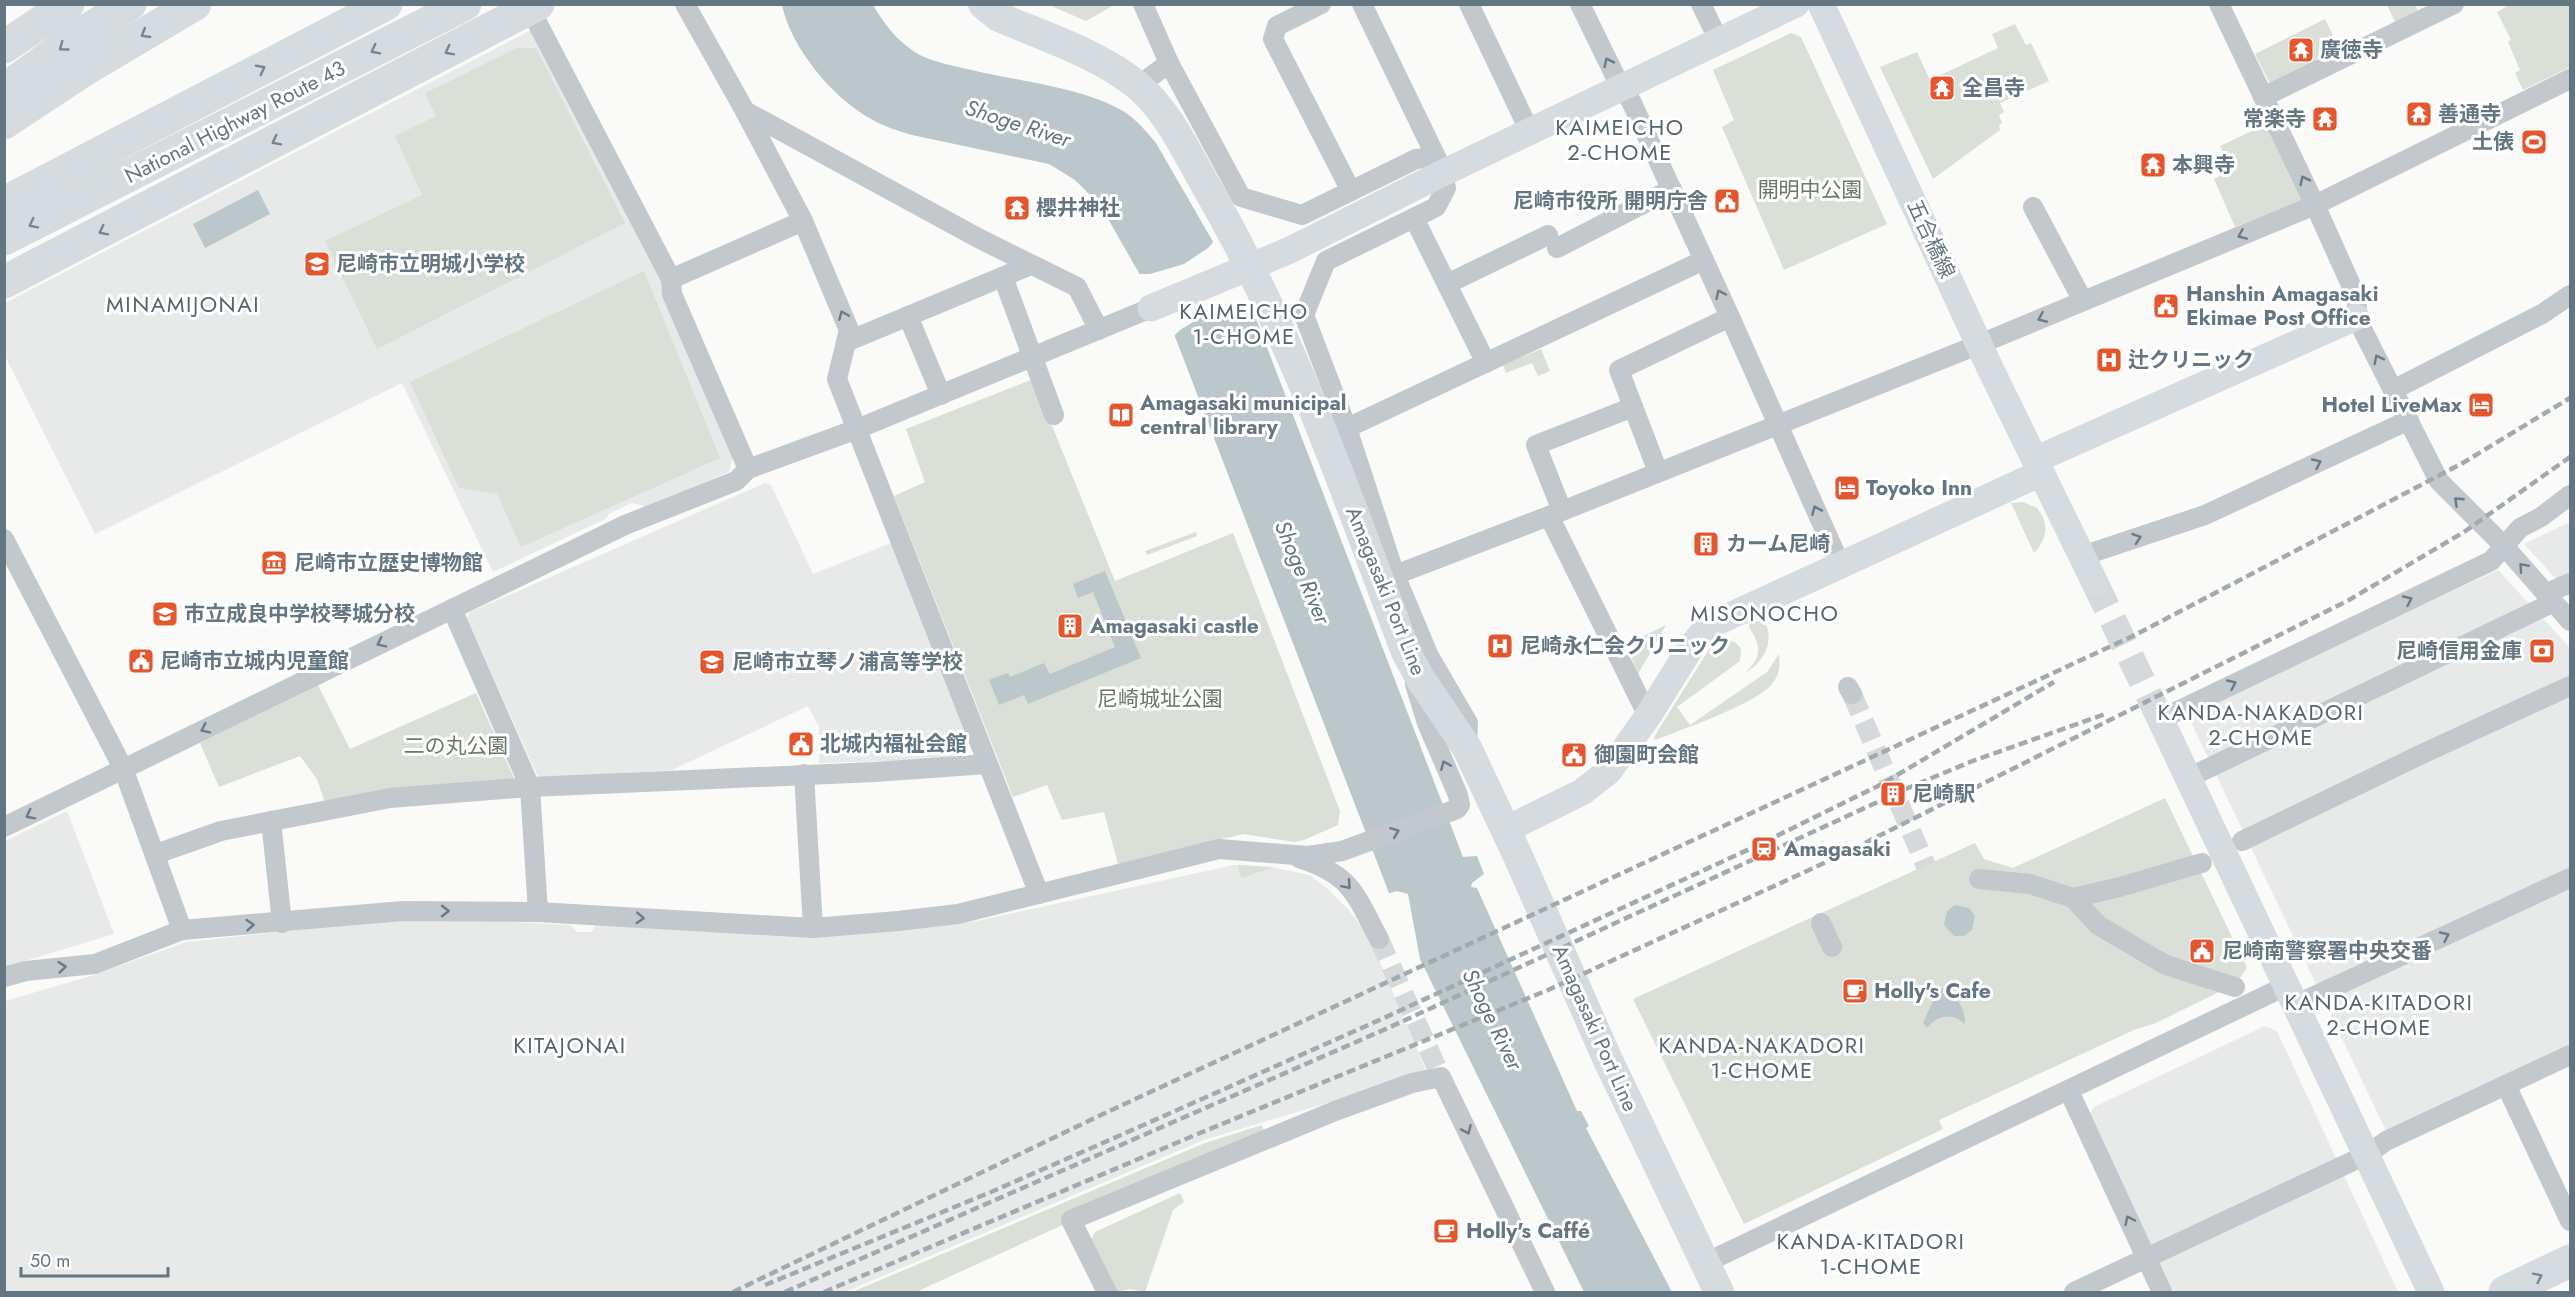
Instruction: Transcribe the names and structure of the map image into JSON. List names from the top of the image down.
{
  "streets": {
    "highway": ["National Highway Route 43"],
    "main road": ["Amagasaki Port Line"],
    "street": ["五合橋線"]
  },
  "districts": [
    "KAIMEICHO 2-CHOME",
    "MINAMIJONAI",
    "KAIMEICHO 1-CHOME",
    "MISONOCHO",
    "KANDA-NAKADORI 2-CHOME",
    "KANDA-KITADORI 2-CHOME",
    "KITAJONAI",
    "KANDA-NAKADORI 1-CHOME",
    "KANDA-KITADORI 1-CHOME"
  ],
  "water": ["Shoge River"],
  "parks": ["開明中公園", "尼崎城址公園", "二の丸公園"],
  "places": {
    "temple": [
      "廣徳寺",
      "全昌寺",
      "善通寺",
      "常楽寺",
      "本興寺",
      "櫻井神社"
    ],
    "sports": ["土俵"],
    "public building": [
      "尼崎市役所 開明庁舎",
      "Hanshin Amagasaki Ekimae Post Office",
      "尼崎市立城内児童館",
      "北城内福祉会館",
      "御園町会館",
      "尼崎南警察署中央交番"
    ],
    "school or university": ["尼崎市立明城小学校", "市立成良中学校琴城分校", "尼崎市立琴ノ浦高等学校"],
    "hospital": ["辻クリニック", "尼崎永仁会クリニック"],
    "hotel": ["Hotel LiveMax", "Toyoko Inn"],
    "library": ["Amagasaki municipal central library"],
    "building": ["カーム尼崎", "Amagasaki castle", "尼崎駅"],
    "museum": ["尼崎市立歴史博物館"],
    "bank": ["尼崎信用金庫"],
    "station": ["Amagasaki"],
    "cafe": ["Holly's Cafe", "Holly's Caffé"]
  },
  "scale_bar": "50 m"
}
